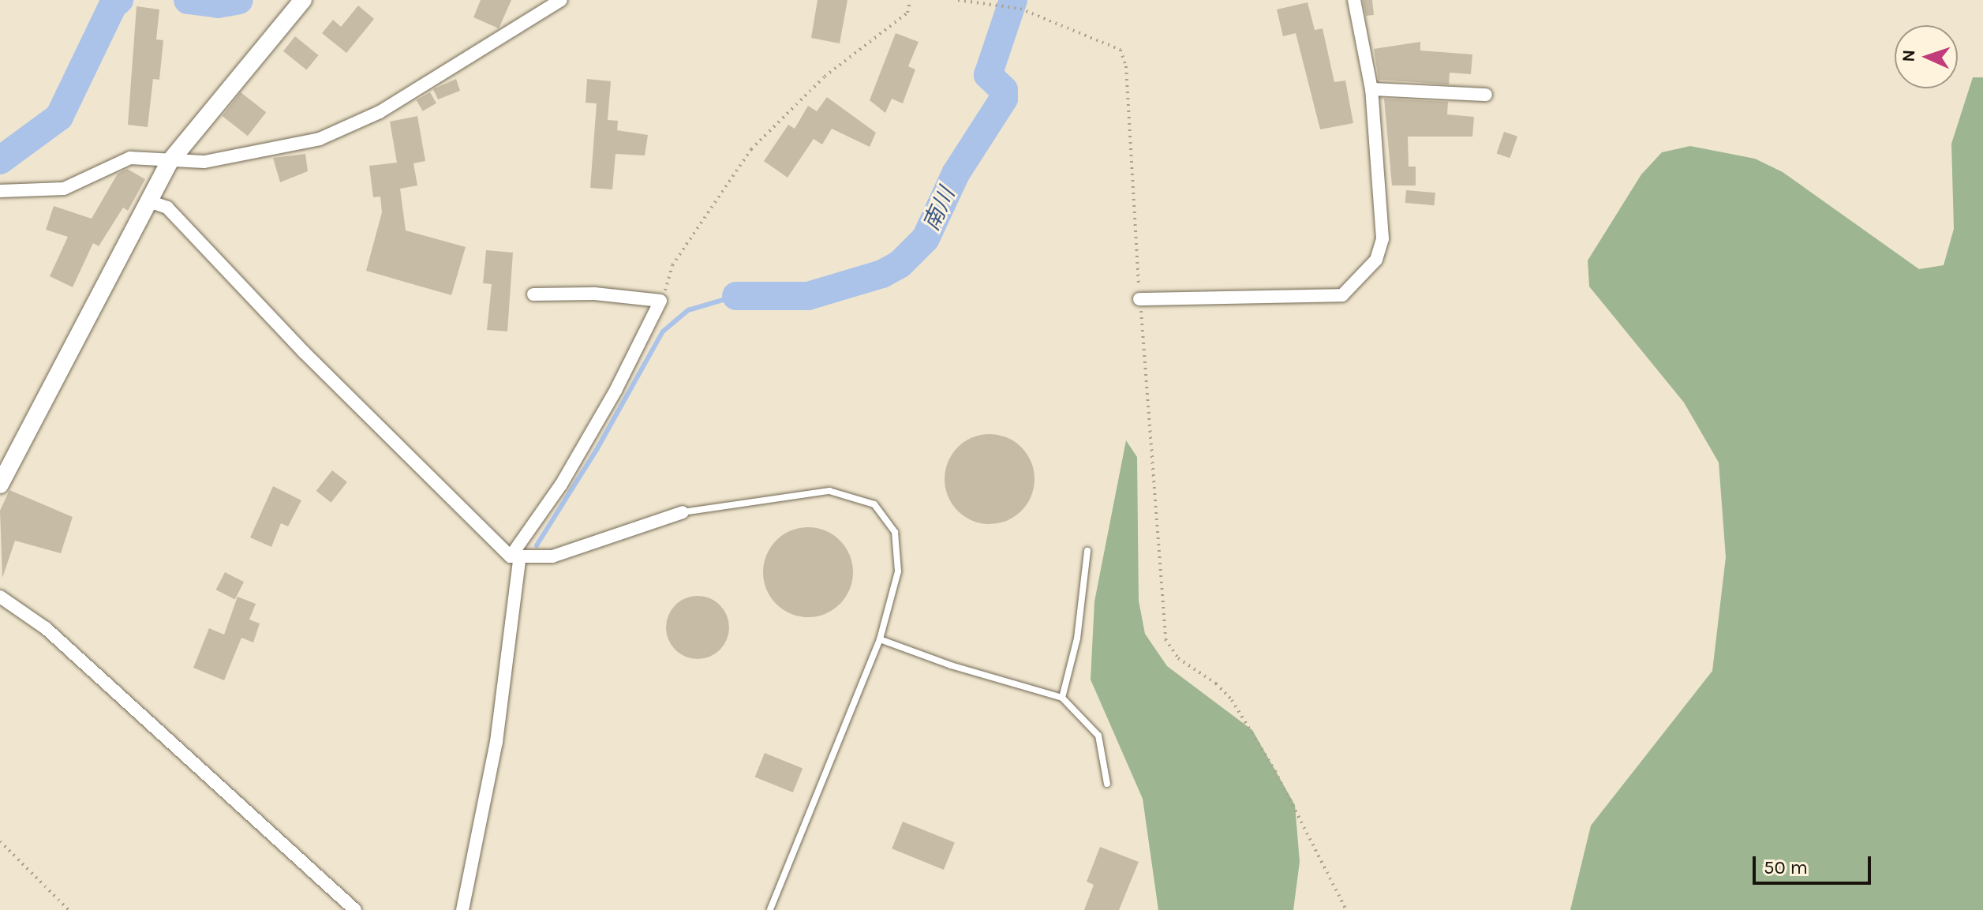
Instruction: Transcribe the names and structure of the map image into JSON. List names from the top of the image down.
{
  "water": ["南川"],
  "scale_bar": "50 m",
  "north": "left"
}
